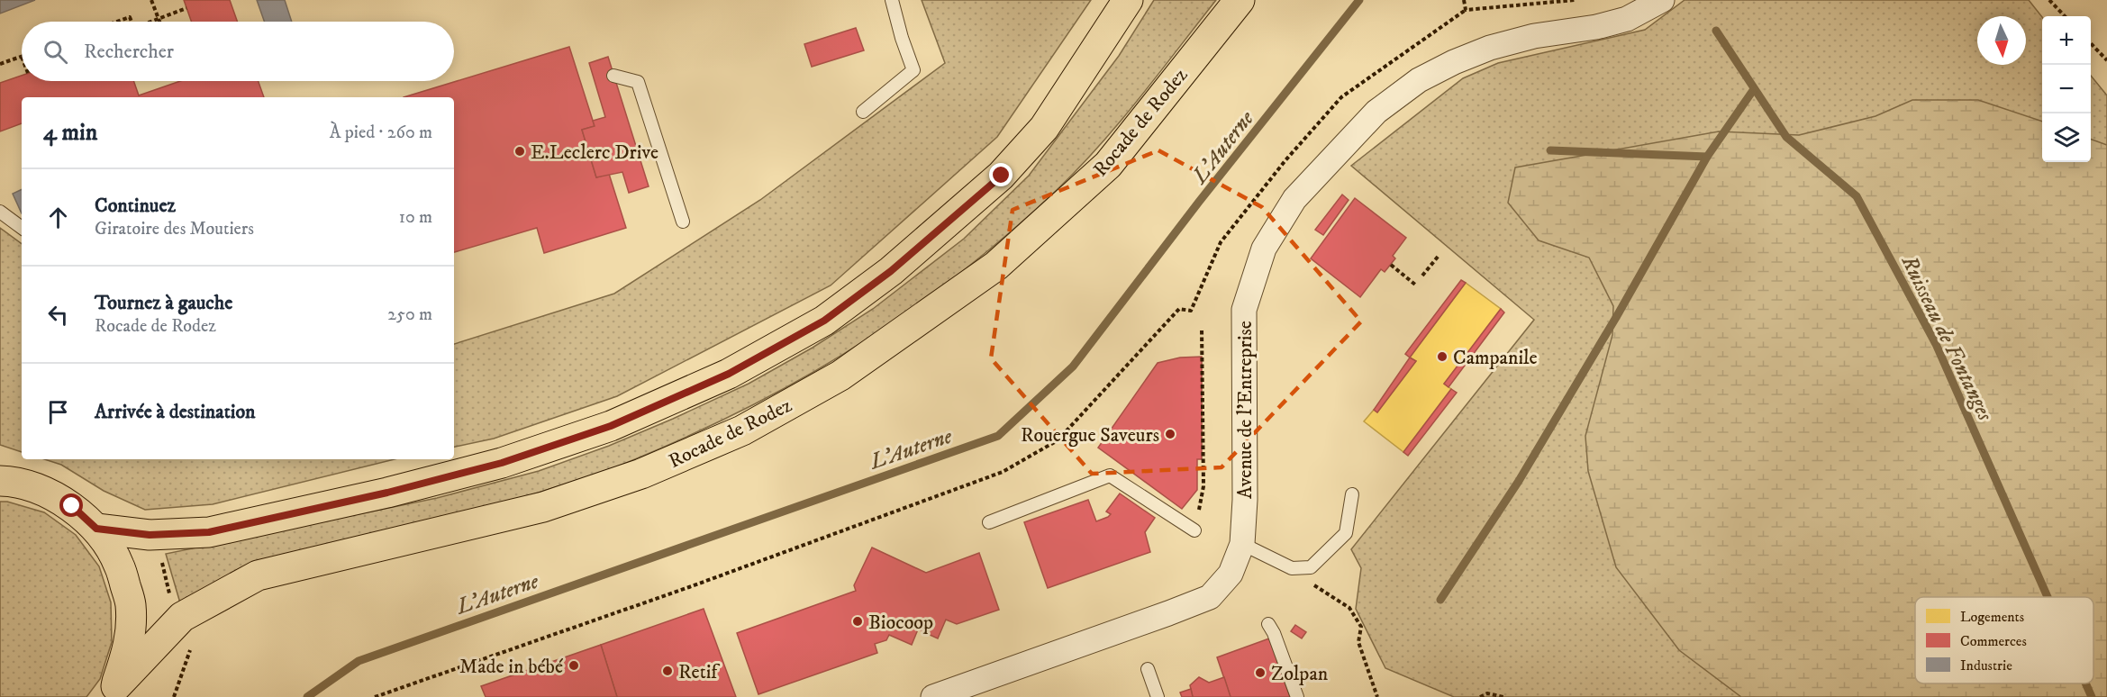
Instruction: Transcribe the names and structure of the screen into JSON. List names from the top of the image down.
{
  "streets": {
    "main road": ["Rocade de Rodez"],
    "street": ["Avenue de l'Entreprise"]
  },
  "water": ["L'Auterne", "Ruisseau de Fontanges"],
  "places": [
    "E.Leclerc Drive",
    "Campanile",
    "Rouergue Saveurs",
    "Biocoop",
    "Made in bébé",
    "Retif",
    "Zolpan"
  ],
  "legend": ["Logements", "Commerces", "Industrie"],
  "north": "bottom",
  "page": {
    "map_buttons": ["+", "−"],
    "search": "Rechercher",
    "heading": ["4 min", "À pied · 260 m"],
    "list": [
      ["Continuez", "Giratoire des Moutiers", "10 m"],
      ["Tournez à gauche", "Rocade de Rodez", "250 m"],
      "Arrivée à destination"
    ]
  }
}
